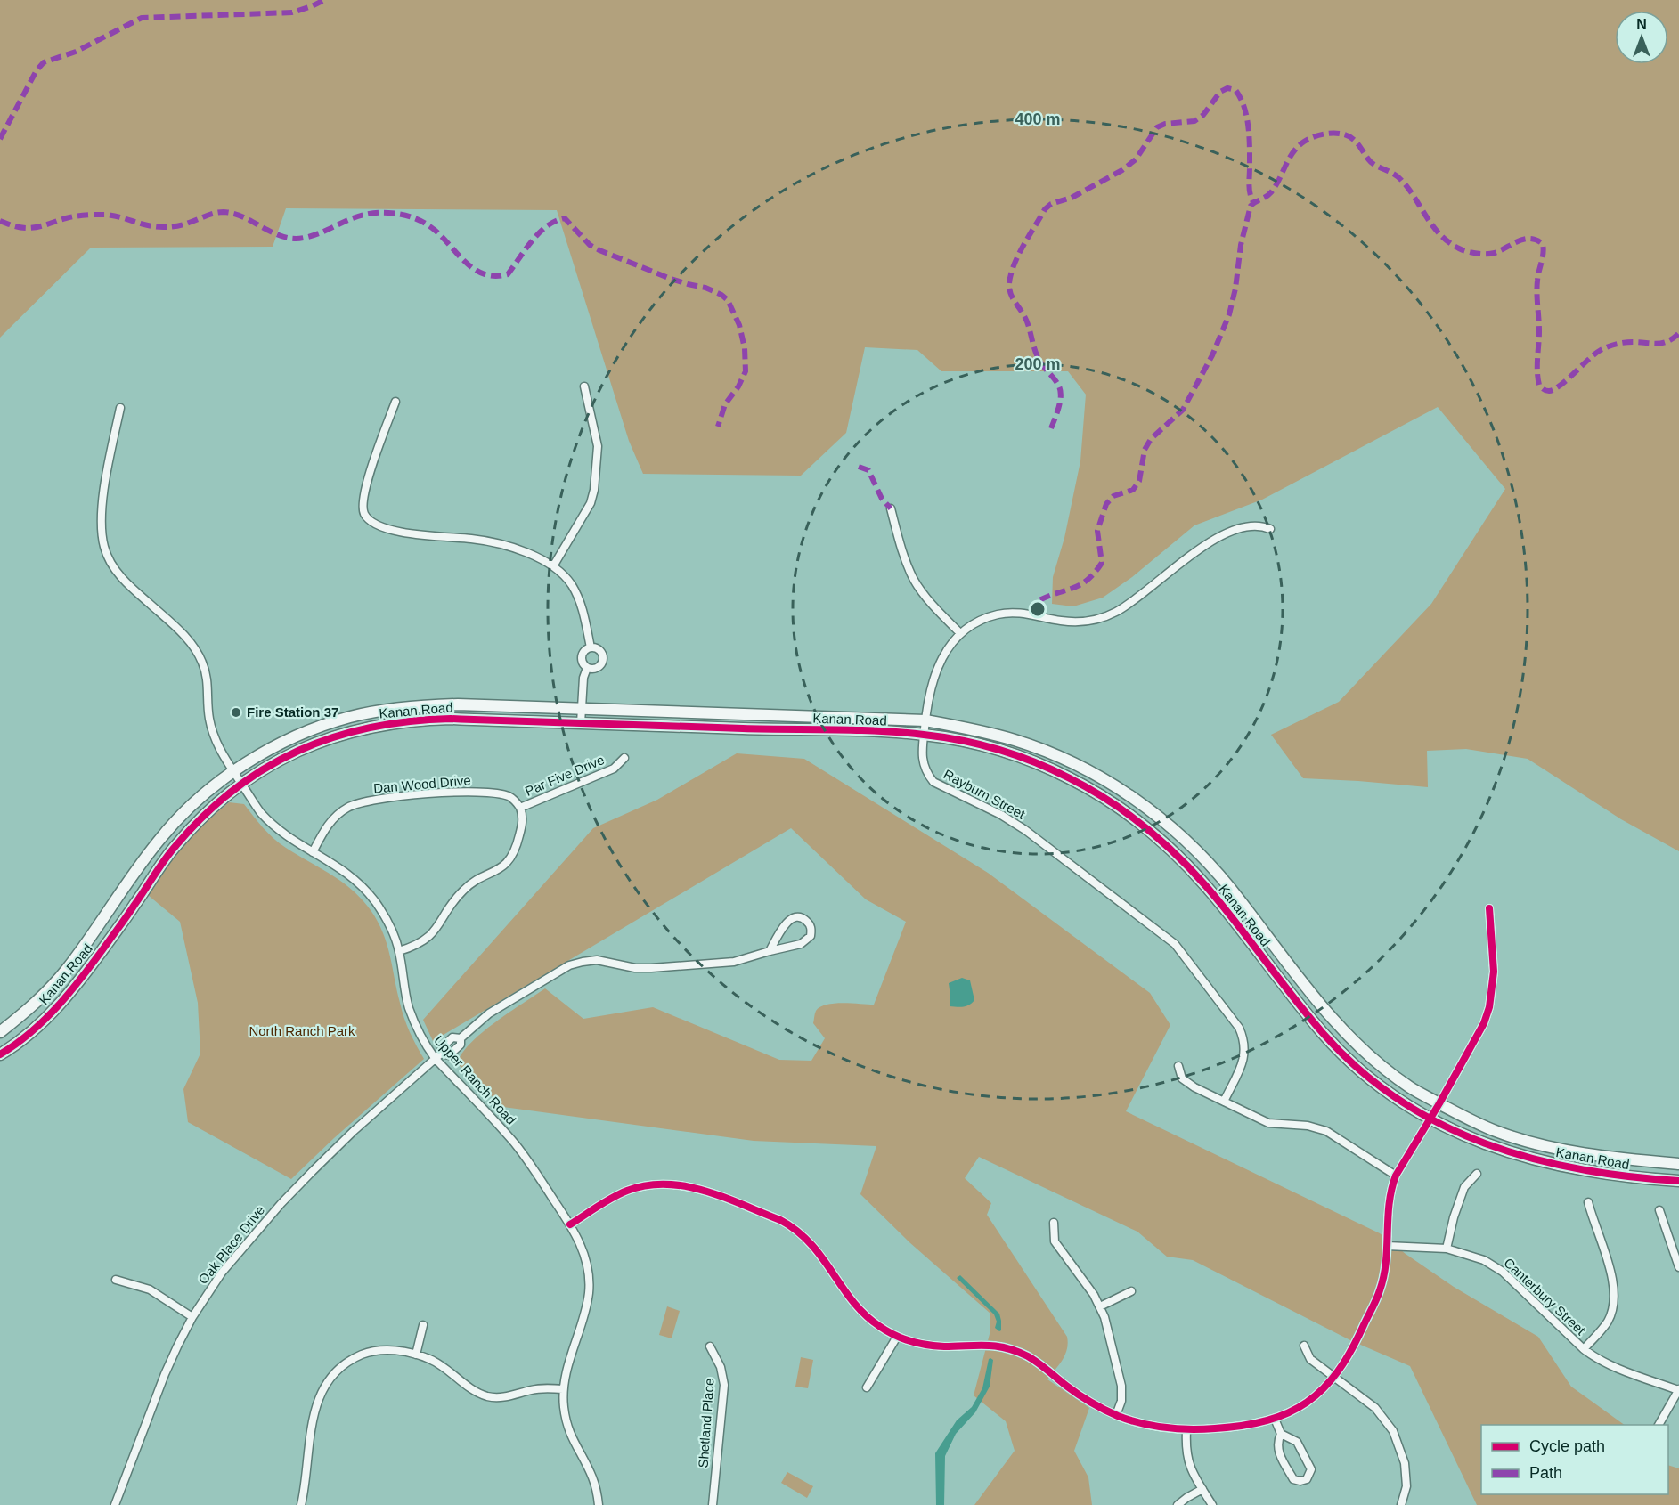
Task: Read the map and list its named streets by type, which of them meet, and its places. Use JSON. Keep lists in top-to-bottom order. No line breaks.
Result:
{"streets":{"main road":["Kanan Road"],"street":["Par Five Drive","Dan Wood Drive","Rayburn Street","Upper Ranch Road","Oak Place Drive","Canterbury Street","Shetland Place"]},"crossings":[["Kanan Road","Rayburn Street"],["Kanan Road","Upper Ranch Road"],["Par Five Drive","Dan Wood Drive"],["Par Five Drive","Upper Ranch Road"],["Dan Wood Drive","Upper Ranch Road"],["Upper Ranch Road","Oak Place Drive"]],"parks":["North Ranch Park"],"places":["Fire Station 37"],"legend":["Cycle path","Path"],"north":"top","rings":["400 m","200 m"]}
